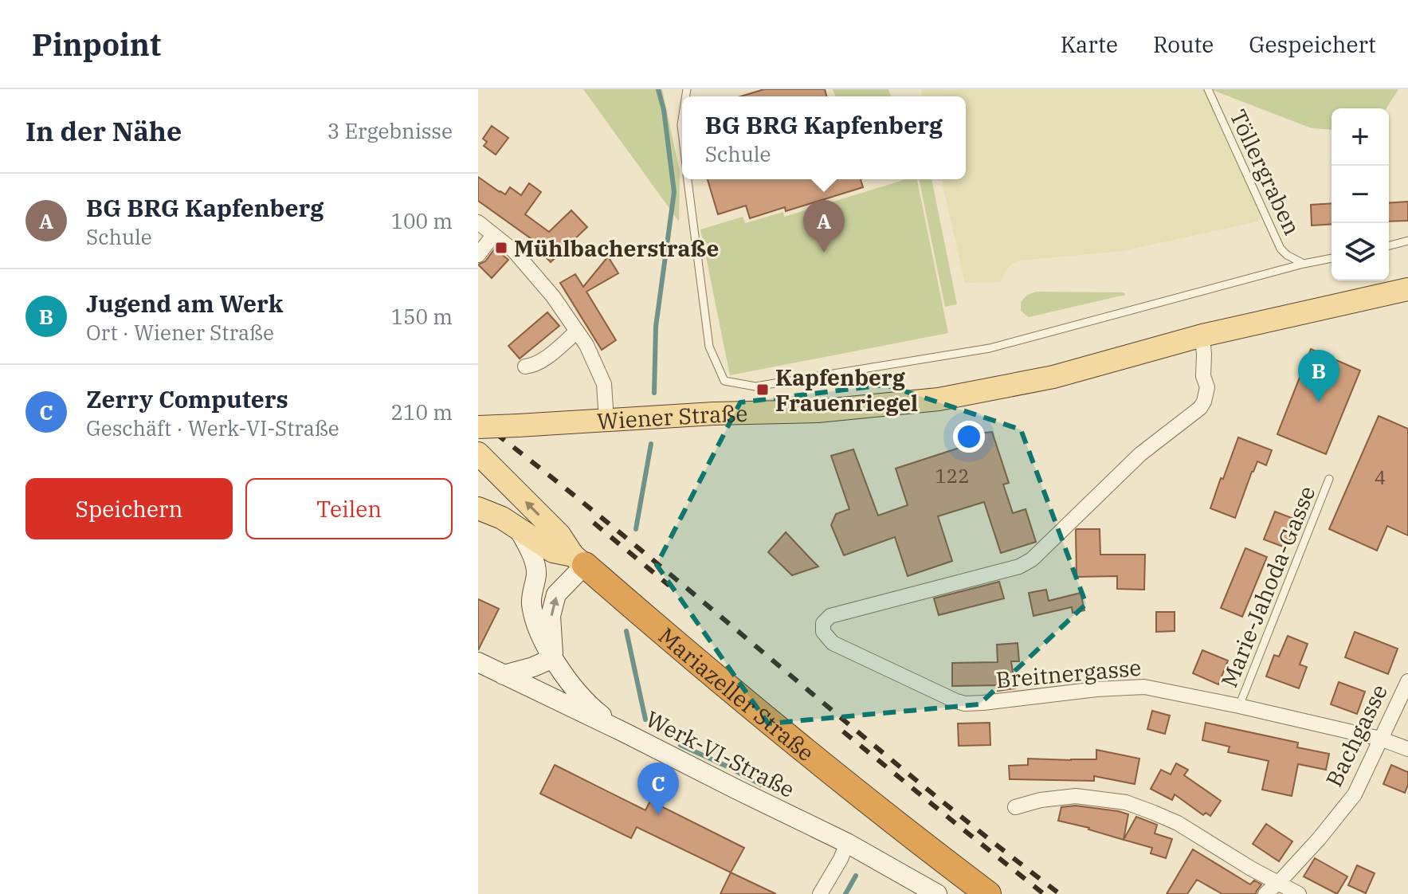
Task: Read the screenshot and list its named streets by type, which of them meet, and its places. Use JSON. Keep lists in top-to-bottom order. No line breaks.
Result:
{"streets":{"highway":["Mariazeller Straße"],"main road":["Wiener Straße","Werk-VI-Straße"],"street":["Breitnergasse","Bachgasse"],"lane":["Töllergraben","Marie-Jahoda-Gasse"]},"crossings":[["Wiener Straße","Breitnergasse"],["Marie-Jahoda-Gasse","Breitnergasse"],["Breitnergasse","Bachgasse"]],"places":{"transit":["Mühlbacherstraße","Kapfenberg Frauenriegel"]},"house_numbers":["122","4"],"page":{"header":"Pinpoint","nav":["Karte","Route","Gespeichert"],"heading":["In der Nähe","3 Ergebnisse"],"popup":["BG BRG Kapfenberg","Schule"],"map_buttons":["+","−"],"list":[{"mark":"A","name":"BG BRG Kapfenberg","note":"Schule","value":"100 m"},{"mark":"B","name":"Jugend am Werk","note":"Ort · Wiener Straße","value":"150 m"},{"mark":"C","name":"Zerry Computers","note":"Geschäft · Werk-VI-Straße","value":"210 m"}],"pins":["A","B","C"],"buttons":["Speichern","Teilen"]}}
